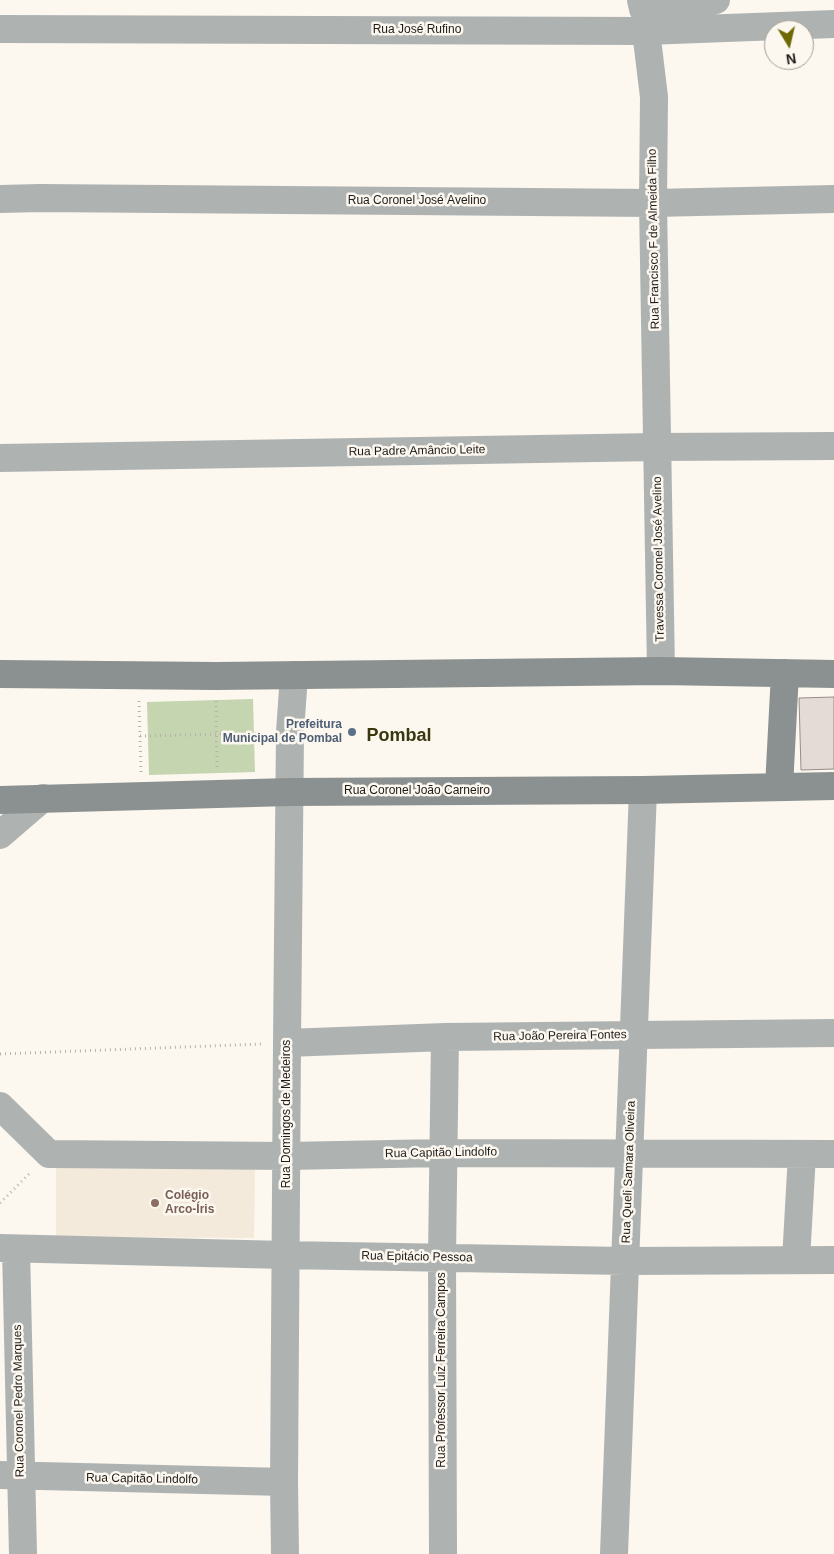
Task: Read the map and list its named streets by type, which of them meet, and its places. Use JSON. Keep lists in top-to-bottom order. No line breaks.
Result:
{"streets":{"main road":["Rua Coronel João Carneiro"],"street":["Rua José Rufino","Rua Coronel José Avelino","Rua Francisco F de Almeida Filho","Rua Padre Amâncio Leite","Travessa Coronel José Avelino","Rua João Pereira Fontes","Rua Domingos de Medeiros","Rua Capitão Lindolfo","Rua Queli Samara Oliveira","Rua Epitácio Pessoa","Rua Professor Luiz Ferreira Campos","Rua Coronel Pedro Marques"]},"crossings":[["Rua José Rufino","Rua Francisco F de Almeida Filho"],["Rua Coronel José Avelino","Rua Francisco F de Almeida Filho"],["Rua Francisco F de Almeida Filho","Rua Padre Amâncio Leite"],["Rua Francisco F de Almeida Filho","Travessa Coronel José Avelino"],["Rua Padre Amâncio Leite","Travessa Coronel José Avelino"],["Rua Coronel João Carneiro","Rua Domingos de Medeiros"],["Rua Coronel João Carneiro","Rua Queli Samara Oliveira"],["Rua João Pereira Fontes","Rua Domingos de Medeiros"],["Rua João Pereira Fontes","Rua Queli Samara Oliveira"],["Rua João Pereira Fontes","Rua Professor Luiz Ferreira Campos"],["Rua Domingos de Medeiros","Rua Capitão Lindolfo"],["Rua Domingos de Medeiros","Rua Epitácio Pessoa"],["Rua Capitão Lindolfo","Rua Queli Samara Oliveira"],["Rua Capitão Lindolfo","Rua Professor Luiz Ferreira Campos"],["Rua Capitão Lindolfo","Rua Coronel Pedro Marques"],["Rua Queli Samara Oliveira","Rua Epitácio Pessoa"],["Rua Epitácio Pessoa","Rua Professor Luiz Ferreira Campos"],["Rua Epitácio Pessoa","Rua Coronel Pedro Marques"]],"districts":["Pombal"],"places":["Prefeitura Municipal de Pombal","Colégio Arco-Íris"],"north":"bottom"}
